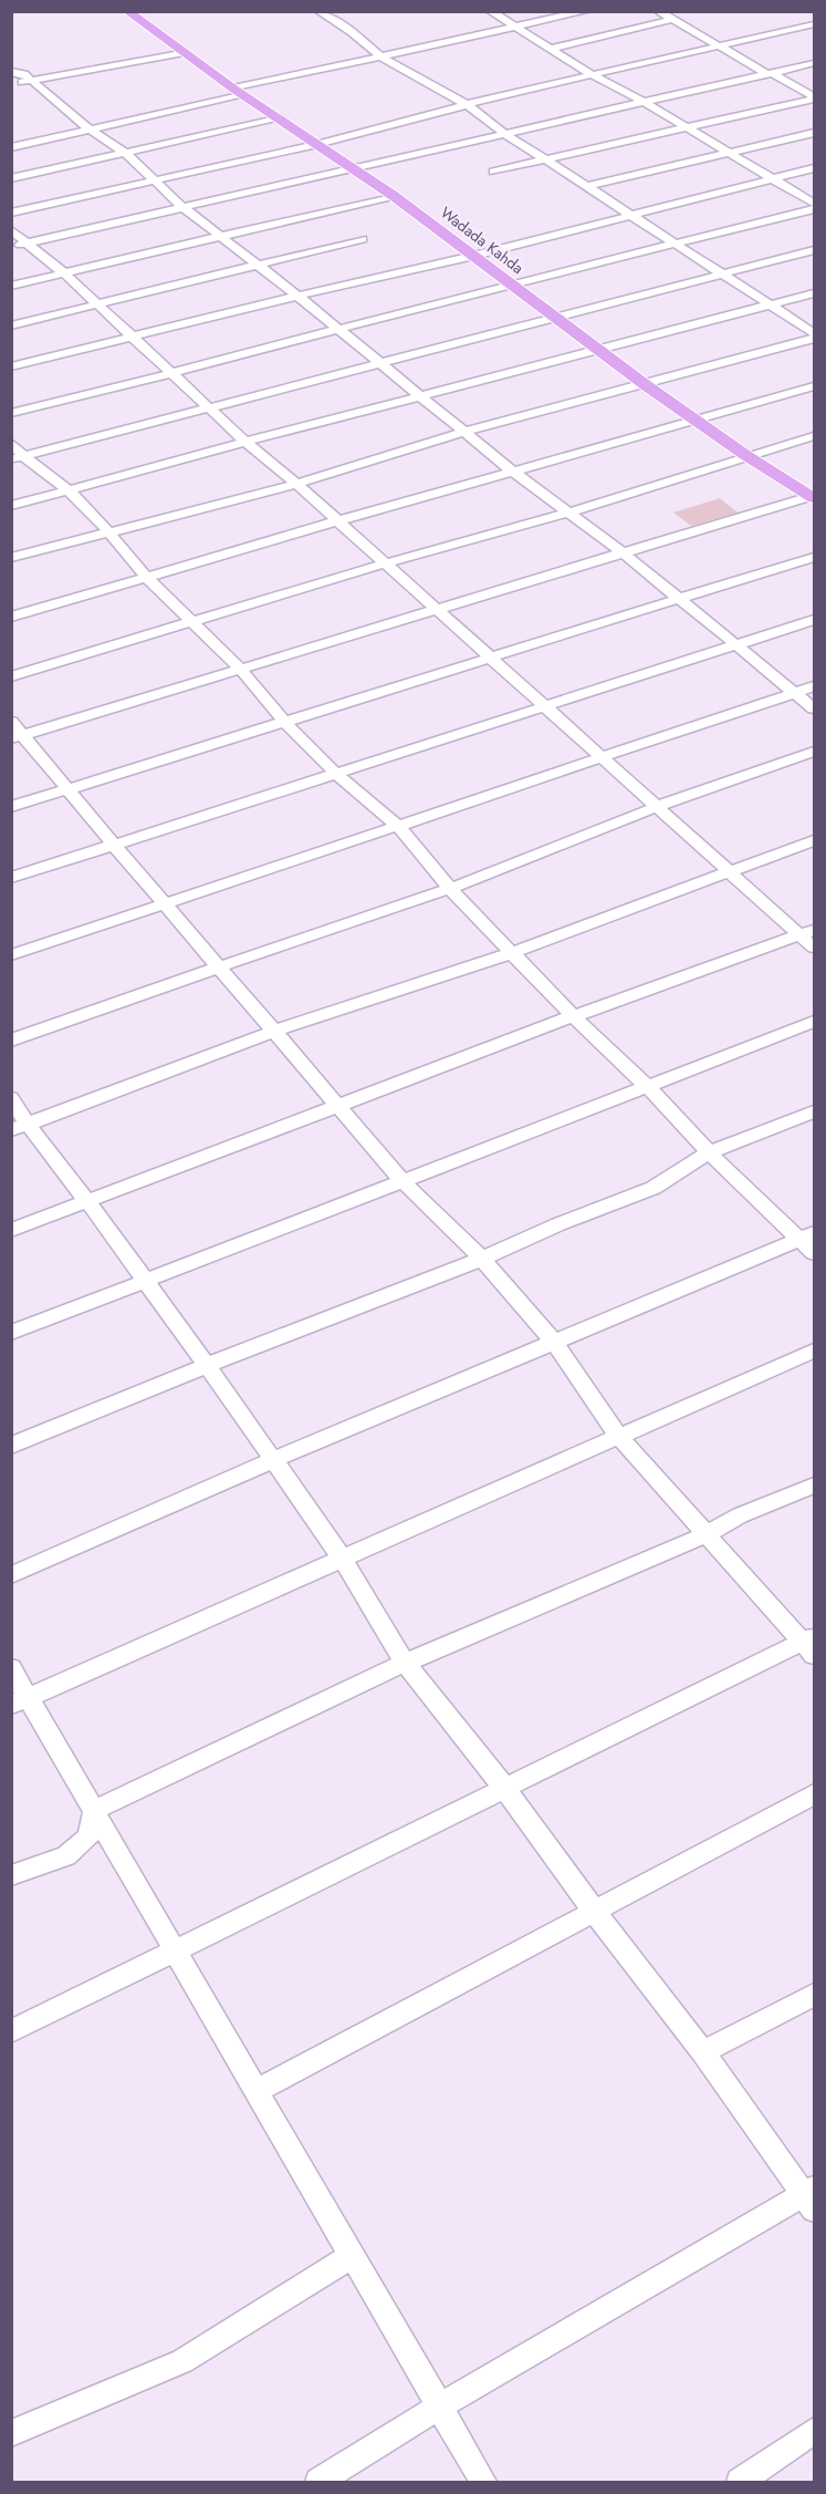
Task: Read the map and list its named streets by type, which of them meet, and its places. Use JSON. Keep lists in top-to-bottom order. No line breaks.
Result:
{"streets":{"main road":["Wadada Kahda"]}}
